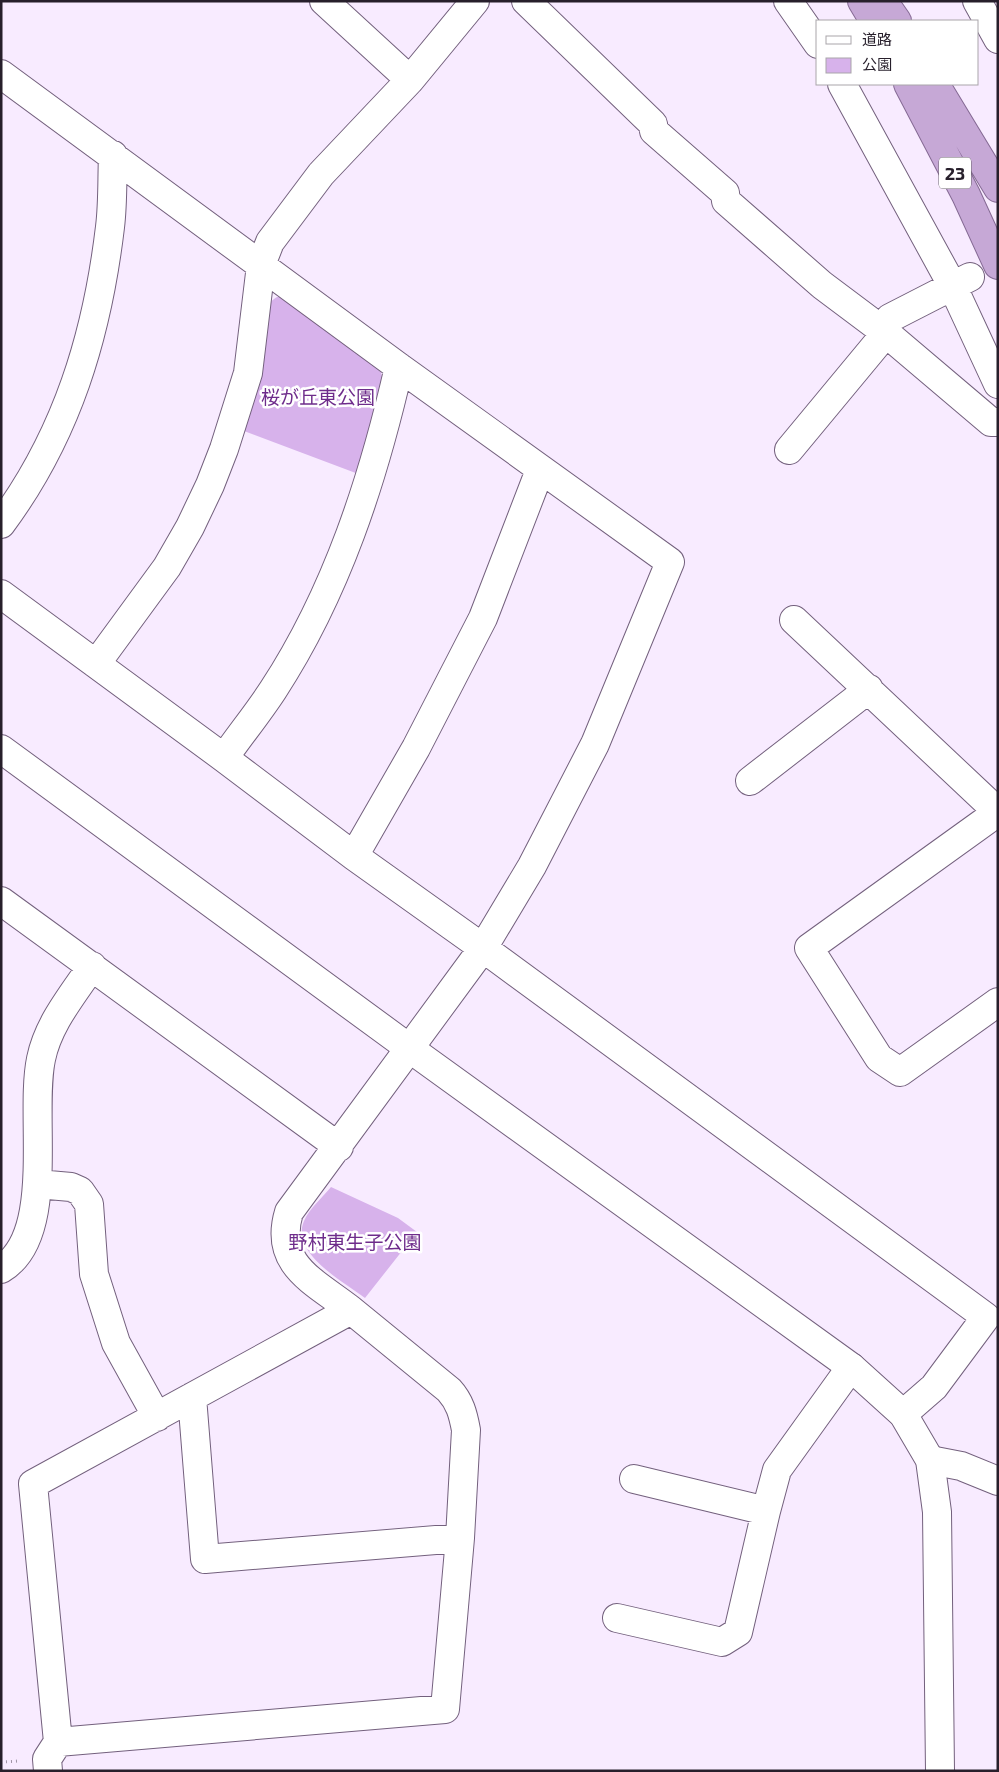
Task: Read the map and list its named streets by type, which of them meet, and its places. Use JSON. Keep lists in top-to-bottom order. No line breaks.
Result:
{"streets":{"highway":["23"]},"parks":["桜が丘東公園","野村東生子公園"],"legend":["道路","公園"]}
